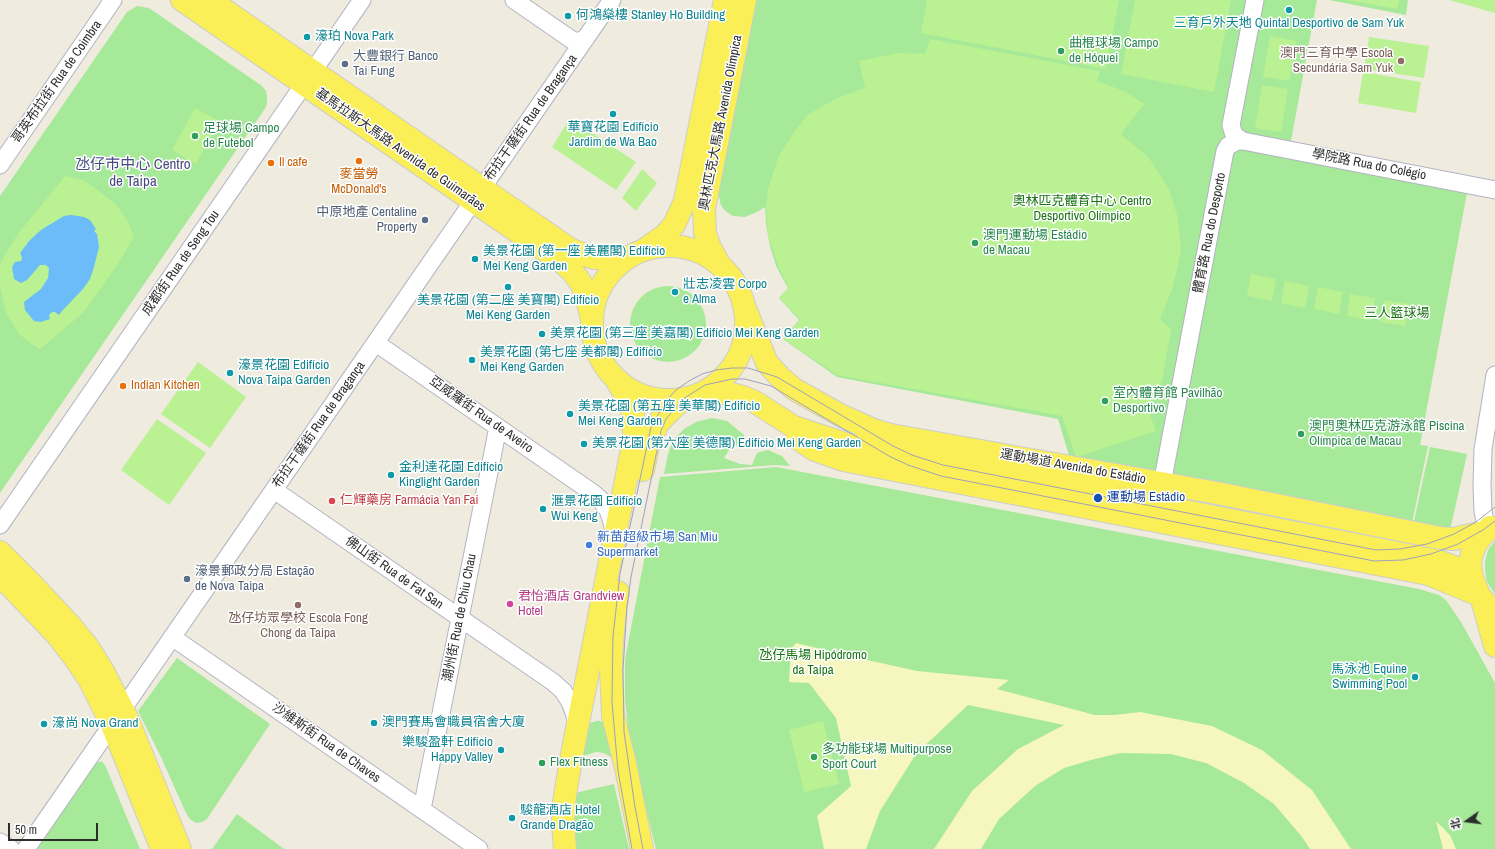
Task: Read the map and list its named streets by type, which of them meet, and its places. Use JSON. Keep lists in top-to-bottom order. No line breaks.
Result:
{"streets":{"main road":["奧林匹克大馬路 Avenida Olímpica","基馬拉斯大馬路 Avenida de Guimarães","運動場道 Avenida do Estádio"],"street":["哥英布拉街 Rua de Coimbra","布拉干薩街 Rua de Bragança","學院路 Rua do Colégio","體育路 Rua do Desporto","成都街 Rua de Seng Tou","亞威羅街 Rua de Aveiro","佛山街 Rua de Fat San","潮州街 Rua de Chiu Chau","沙維斯街 Rua de Chaves"]},"crossings":[["布拉干薩街 Rua de Bragança","基馬拉斯大馬路 Avenida de Guimarães"],["布拉干薩街 Rua de Bragança","亞威羅街 Rua de Aveiro"],["布拉干薩街 Rua de Bragança","佛山街 Rua de Fat San"],["布拉干薩街 Rua de Bragança","沙維斯街 Rua de Chaves"],["奧林匹克大馬路 Avenida Olímpica","基馬拉斯大馬路 Avenida de Guimarães"],["基馬拉斯大馬路 Avenida de Guimarães","成都街 Rua de Seng Tou"],["學院路 Rua do Colégio","體育路 Rua do Desporto"],["體育路 Rua do Desporto","運動場道 Avenida do Estádio"],["亞威羅街 Rua de Aveiro","潮州街 Rua de Chiu Chau"],["佛山街 Rua de Fat San","潮州街 Rua de Chiu Chau"],["潮州街 Rua de Chiu Chau","沙維斯街 Rua de Chaves"]],"districts":["氹仔市中心 Centro de Taipa"],"parks":["奧林匹克體育中心 Centro Desportivo Olímpico","三人籃球場","氹仔馬場 Hipódromo da Taipa"],"places":["三育戶外天地 Quintal Desportivo de Sam Yuk","何鴻燊樓 Stanley Ho Building","濠珀 Nova Park","曲棍球場 Campo de Hóquei","澳門三育中學 Escola Secundária Sam Yuk","大豐銀行 Banco Tai Fung","華寶花園 Edifício Jardim de Wa Bao","足球場 Campo de Futebol","麥當勞 McDonald's","Il cafe","中原地產 Centaline Property","澳門運動場 Estádio de Macau","美景花園 (第一座 美麗閣) Edifício Mei Keng Garden","美景花園 (第二座 美寶閣) Edifício Mei Keng Garden","壯志凌雲 Corpo e Alma","美景花園 (第三座 美嘉閣) Edifício Mei Keng Garden","美景花園 (第七座 美都閣) Edifício Mei Keng Garden","濠景花園 Edifício Nova Taipa Garden","Indian Kitchen","室內體育館 Pavilhão Desportivo","美景花園 (第五座 美華閣) Edifício Mei Keng Garden","澳門奧林匹克游泳館 Piscina Olímpica de Macau","美景花園 (第六座 美德閣) Edifício Mei Keng Garden","金利達花園 Edifício Kinglight Garden","運動場 Estádio","仁輝藥房 Farmácia Yan Fai","滙景花園 Edifício Wui Keng","新苗超級市場 San Miu Supermarket","濠景郵政分局 Estação de Nova Taipa","君怡酒店 Grandview Hotel","氹仔坊眾學校 Escola Fong Chong da Taipa","馬泳池 Equine Swimming Pool","澳門賽馬會職員宿舍大廈","濠尚 Nova Grand","樂駿盈軒 Edifício Happy Valley","多功能球場 Multipurpose Sport Court","Flex Fitness","駿龍酒店 Hotel Grande Dragão"],"scale_bar":"50 m","north":"left"}
